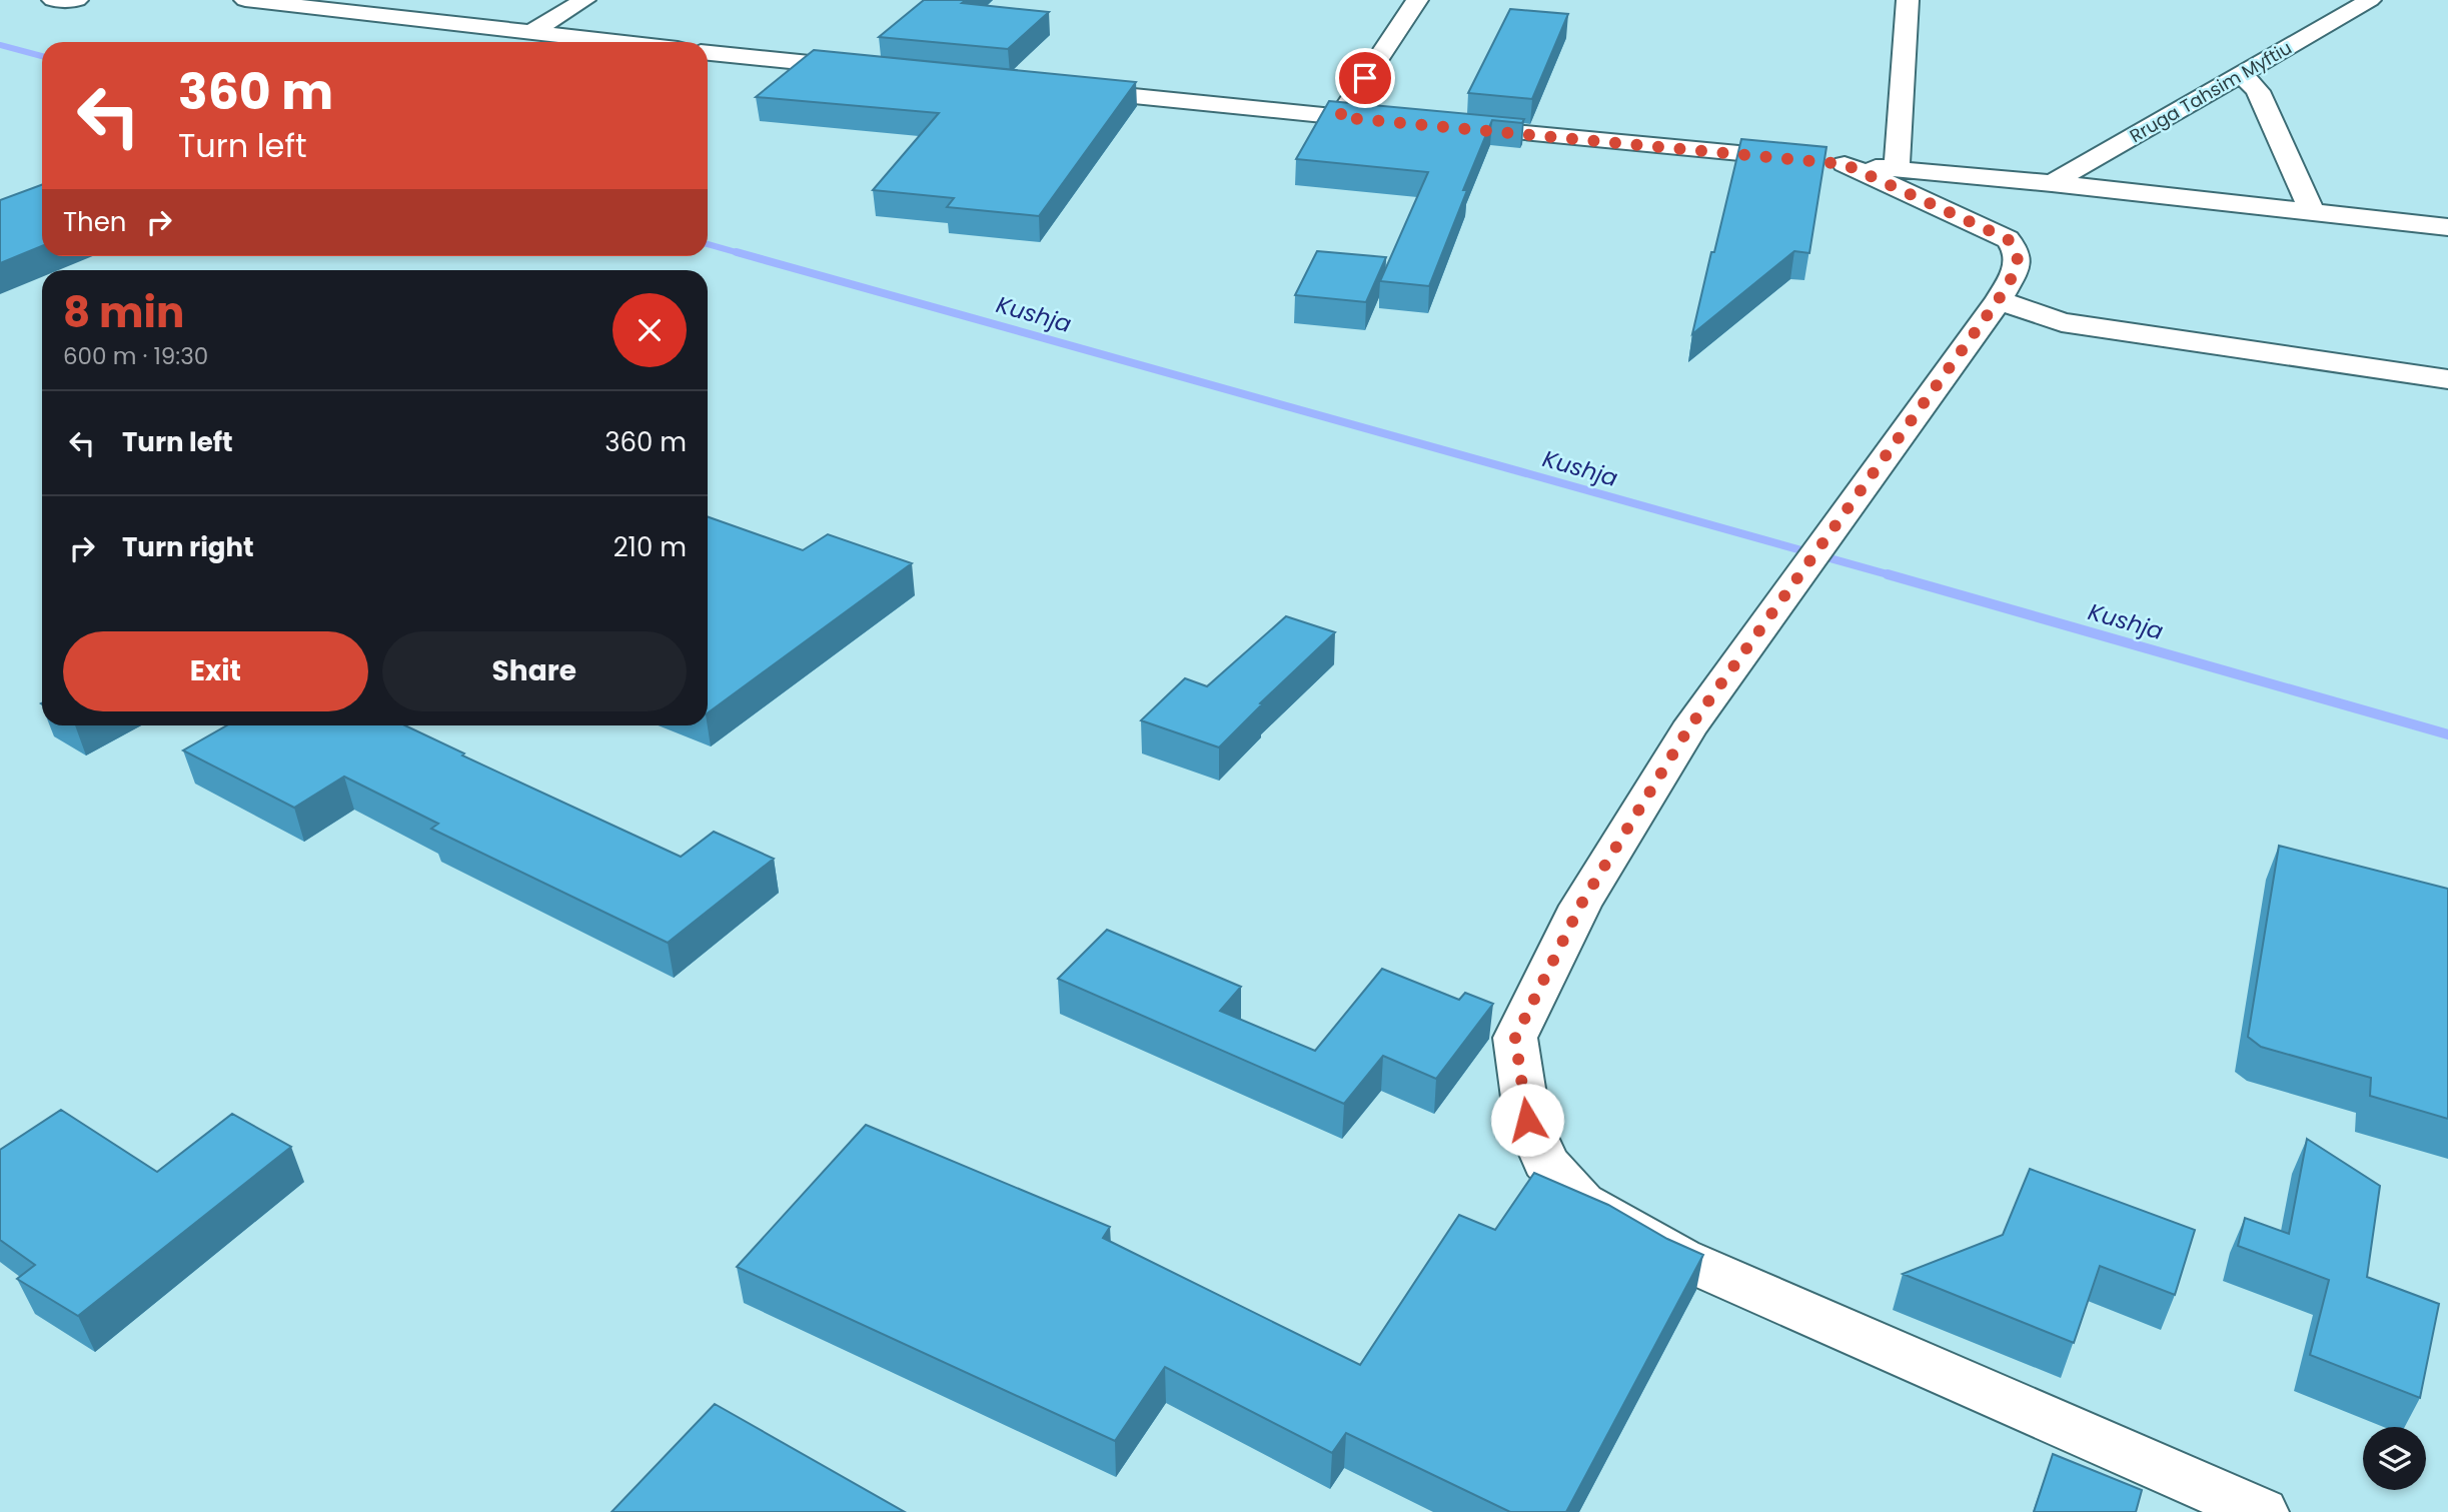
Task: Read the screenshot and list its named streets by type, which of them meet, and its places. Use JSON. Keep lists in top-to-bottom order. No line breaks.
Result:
{"streets":{"street":["Rruga Tahsim Myftiu"]},"water":["Kushja"],"page":{"turn":["360 m","Turn left"],"then":"Then","heading":["8 min","600 m · 19:30"],"list":[{"name":"Turn left","value":"360 m"},{"name":"Turn right","value":"210 m"}],"buttons":["Exit","Share"]}}
